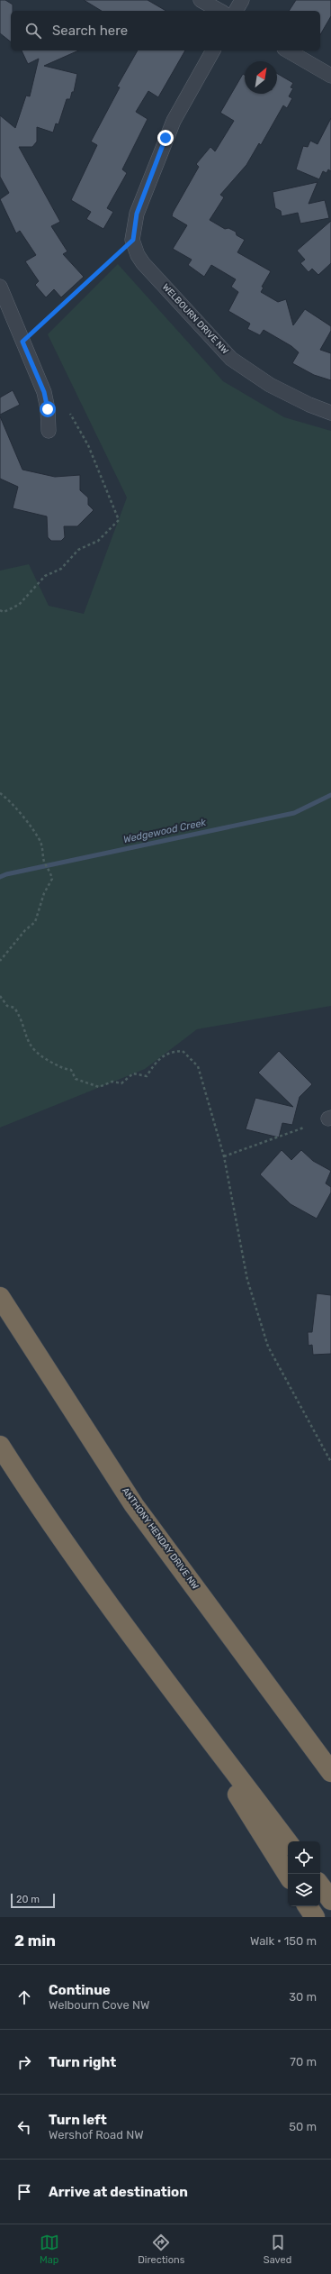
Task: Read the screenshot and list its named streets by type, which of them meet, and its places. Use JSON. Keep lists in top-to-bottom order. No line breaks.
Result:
{"streets":{"highway":["ANTHONY HENDAY DRIVE NW"],"street":["WELBOURN DRIVE NW"]},"water":["Wedgewood Creek"],"scale_bar":"20 m","north":"top right","page":{"search":"Search here","scale":"20 m","heading":["2 min","Walk · 150 m"],"list":[["Continue","Welbourn Cove NW","30 m"],["Turn right","70 m"],["Turn left","Wershof Road NW","50 m"],"Arrive at destination"],"nav":["Map","Directions","Saved"]}}
